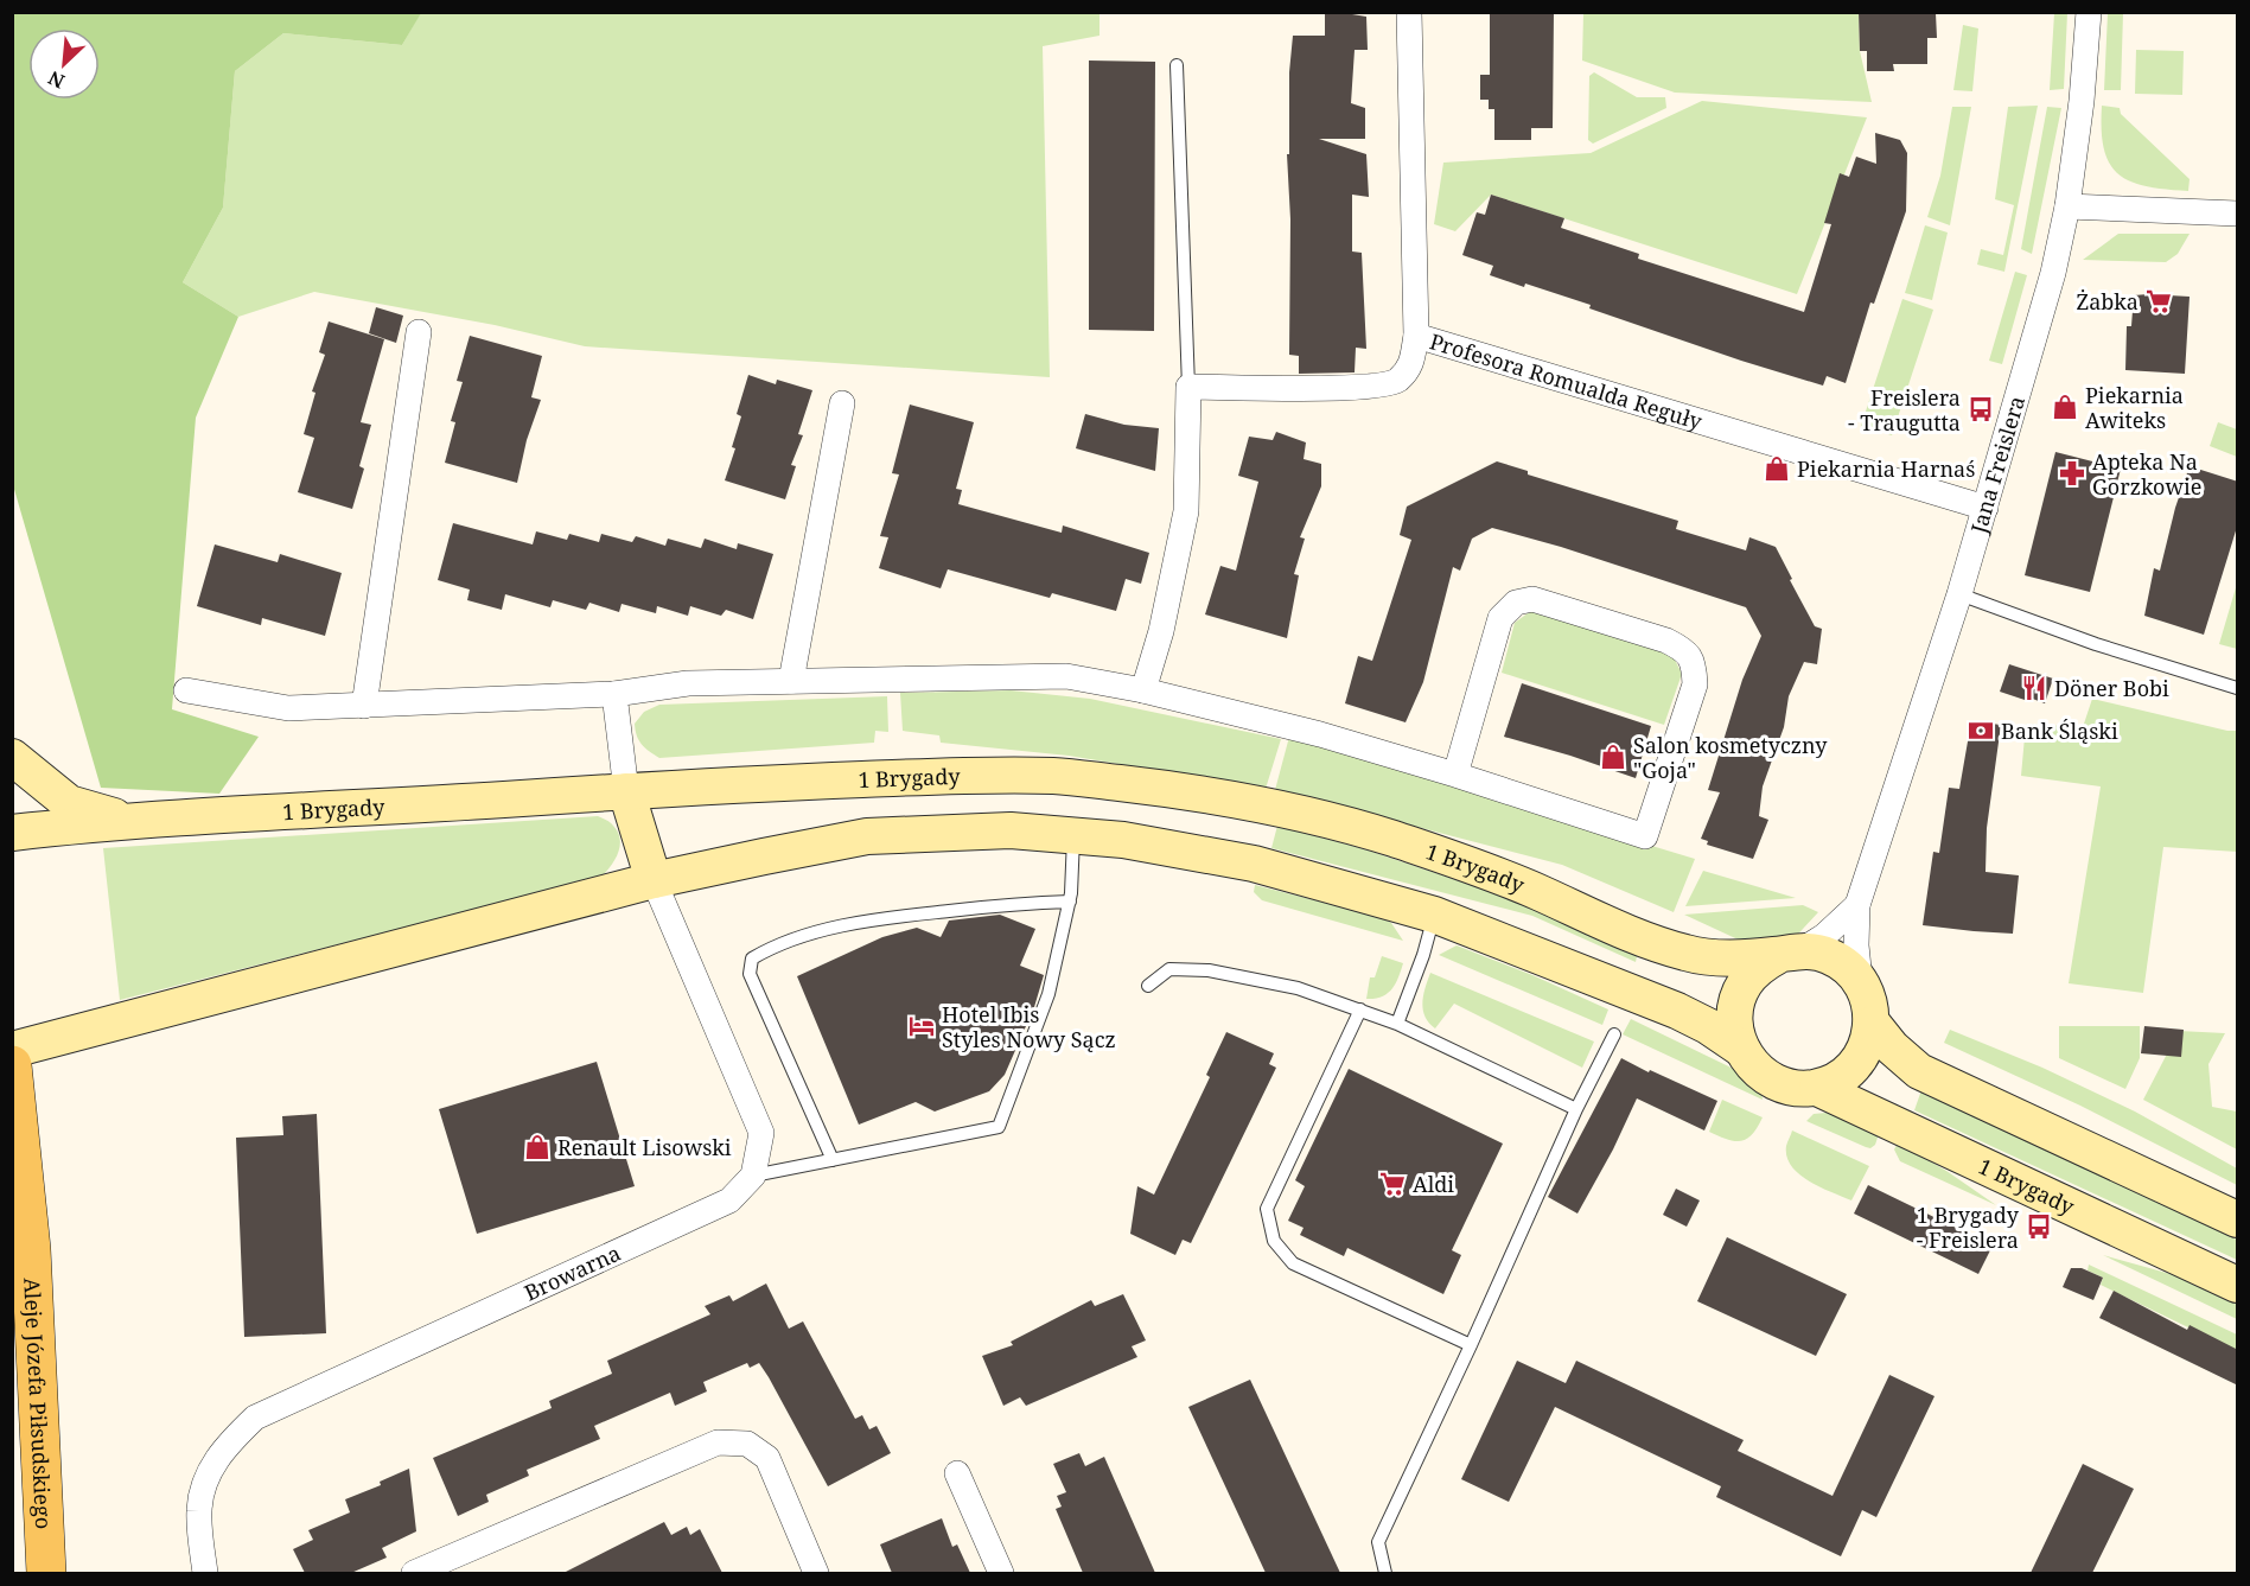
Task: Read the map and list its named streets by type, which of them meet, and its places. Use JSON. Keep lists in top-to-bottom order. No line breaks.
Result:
{"streets":{"main road":["Aleje Józefa Piłsudskiego"],"street":["Profesora Romualda Reguły","Jana Freislera","1 Brygady","Browarna"]},"crossings":[["Profesora Romualda Reguły","Jana Freislera"],["Jana Freislera","1 Brygady"]],"places":{"supermarket":["Żabka","Aldi"],"shop":["Piekarnia Awiteks","Piekarnia Harnaś","Salon kosmetyczny \"Goja\"","Renault Lisowski"],"bus stop":["Freislera - Traugutta","1 Brygady - Freislera"],"pharmacy":["Apteka Na Gorzkowie"],"restaurant":["Döner Bobi"],"bank":["Bank Śląski"],"hotel":["Hotel Ibis Styles Nowy Sącz"]},"north":"bottom left"}
